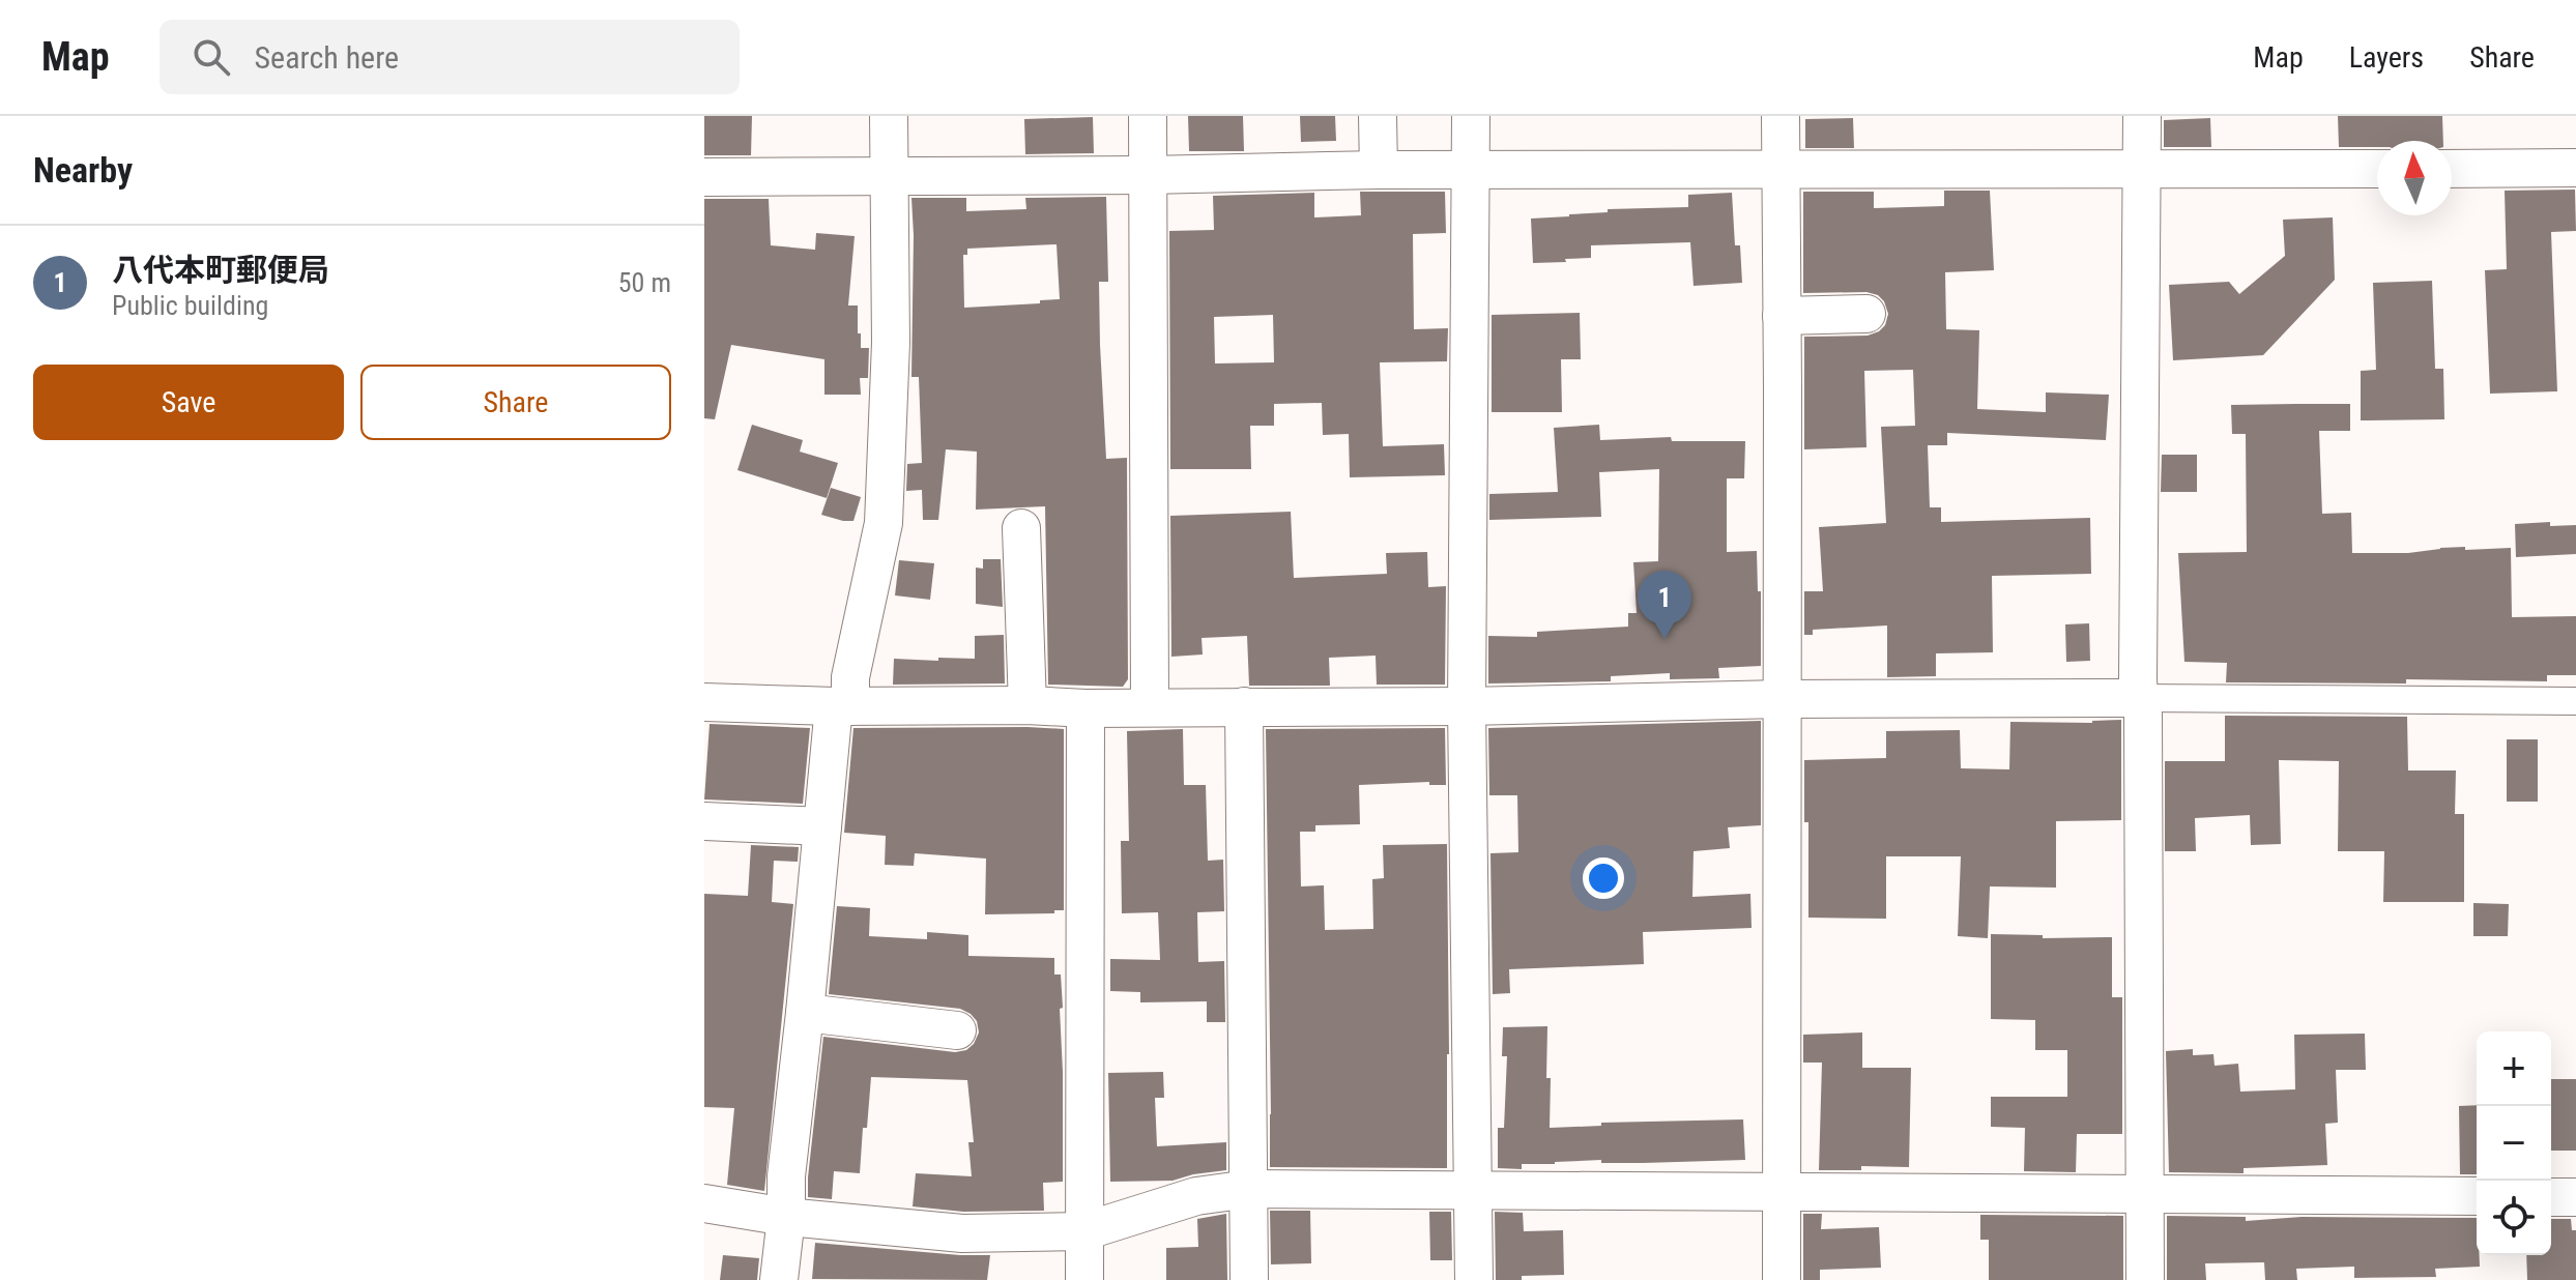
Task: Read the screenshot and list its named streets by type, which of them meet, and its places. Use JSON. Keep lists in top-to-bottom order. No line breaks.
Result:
{"north":"top","page":{"header":"Map","search":"Search here","nav":["Map","Layers","Share"],"heading":"Nearby","list":[{"mark":"1","name":"八代本町郵便局","note":"Public building","value":"50 m"}],"buttons":["Save","Share"],"pins":"1","map_buttons":["+","−"]}}
